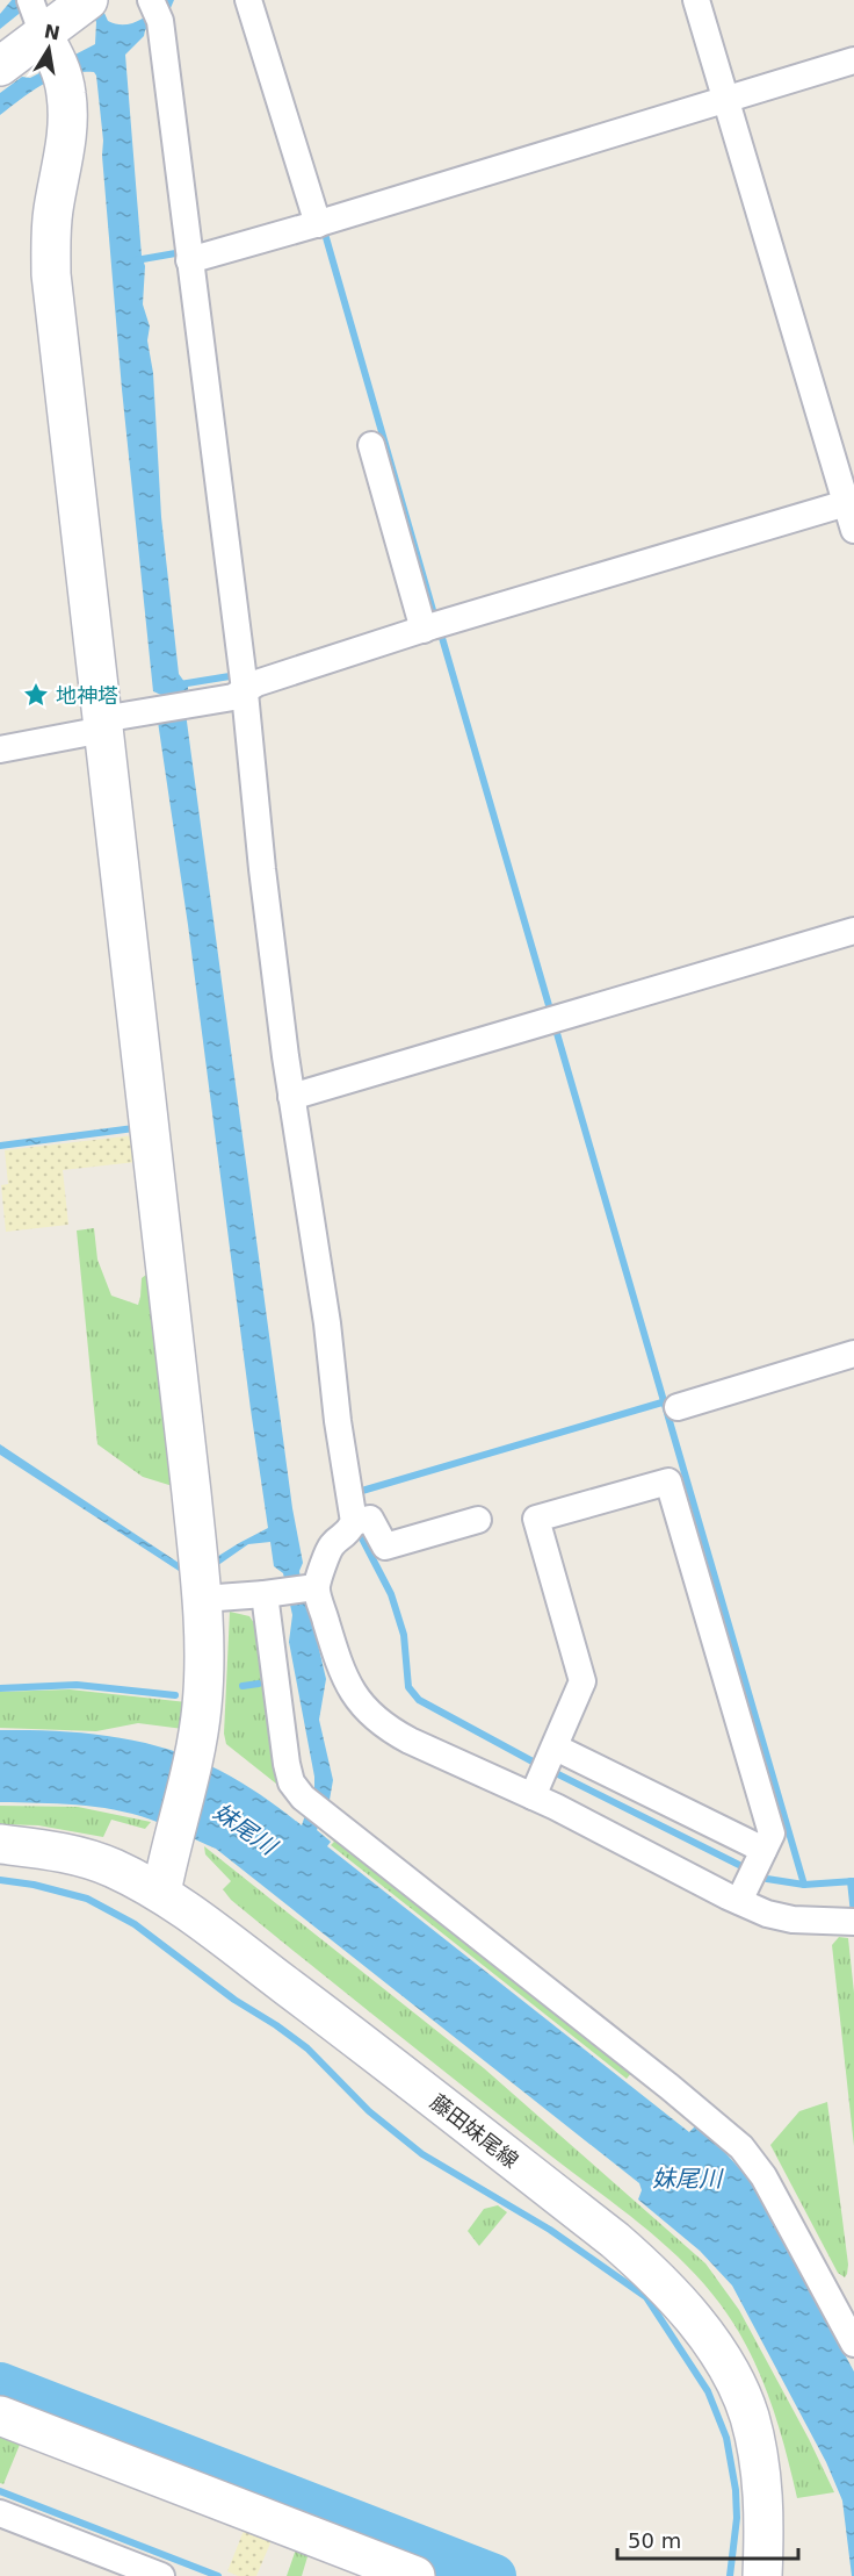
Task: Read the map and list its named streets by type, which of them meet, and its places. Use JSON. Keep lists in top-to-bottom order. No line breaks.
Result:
{"streets":{"street":["藤田妹尾線"]},"water":["妹尾川"],"places":{"place":["地神塔"]},"scale_bar":"50 m","north":"top"}
